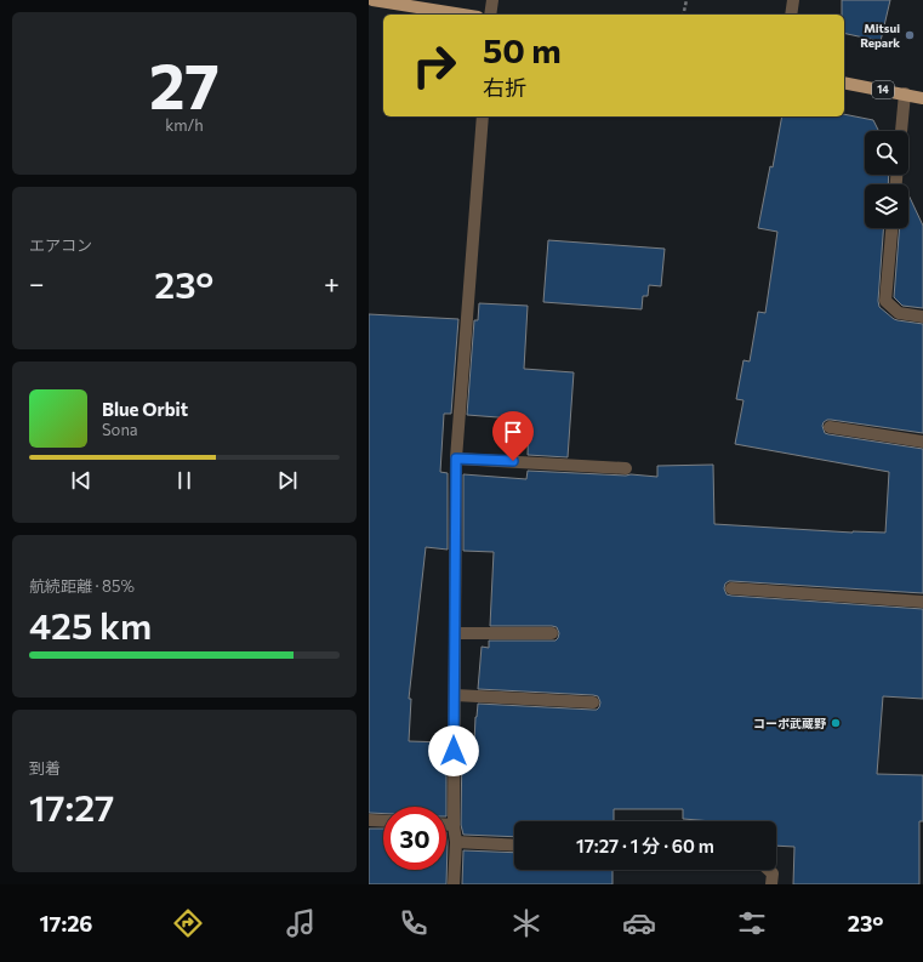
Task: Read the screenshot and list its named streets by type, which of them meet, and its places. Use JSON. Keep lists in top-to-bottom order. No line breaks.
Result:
{"streets":{"main road":["14"]},"places":["Mitsui Repark","コーポ武蔵野"],"page":{"tile":[["27","km/h"],"エアコン",["航続距離 · 85%","425 km"],["到着","17:27"]],"turn":["50 m","右折"],"heat":["−","23°","+"],"song":["Blue Orbit","Sona"],"limit":"30","trip":"17:27 · 1 分 · 60 m","tabs":["17:26","23°"]}}
